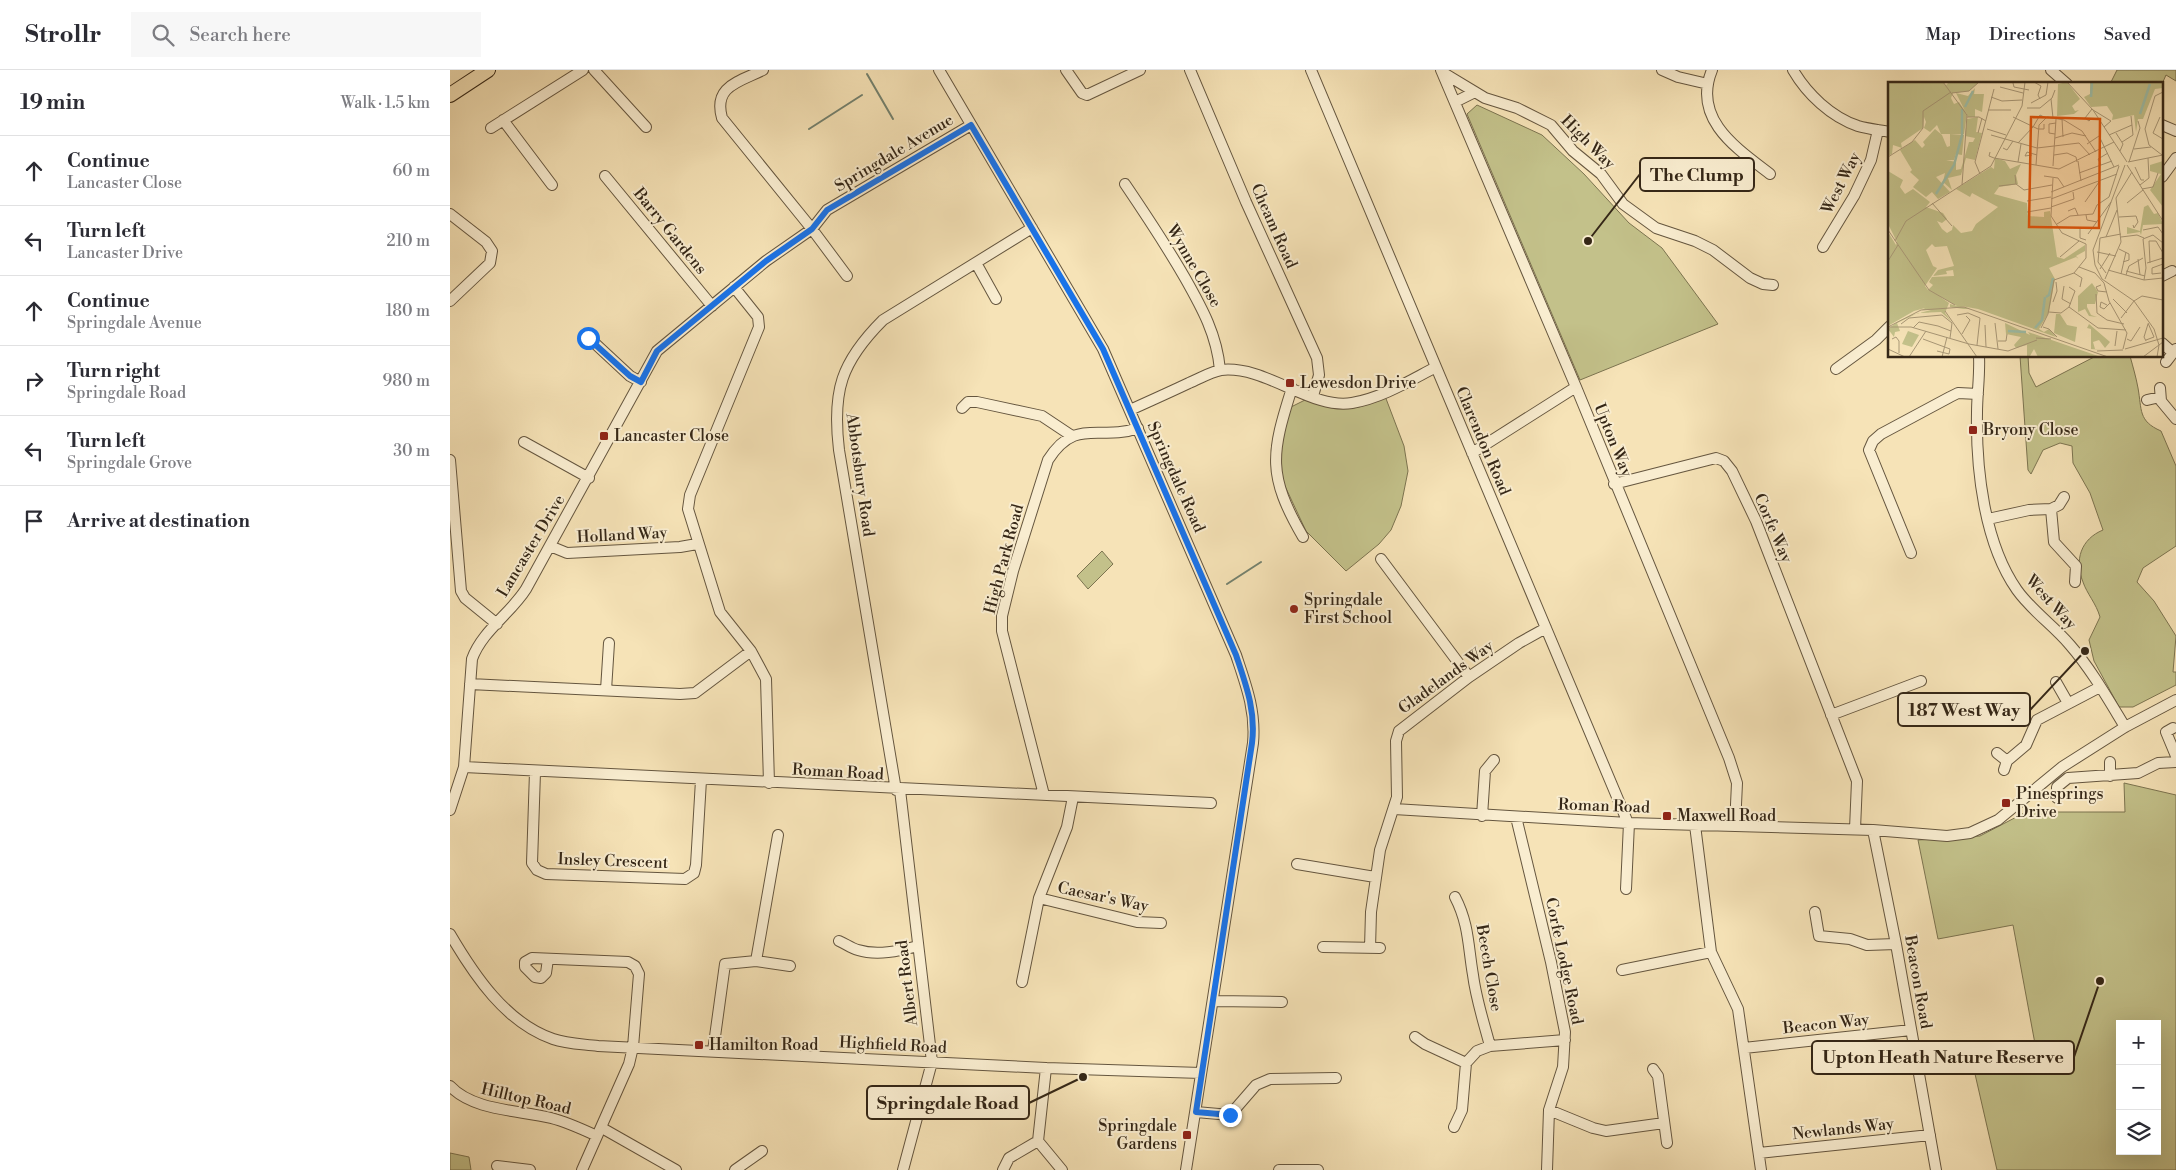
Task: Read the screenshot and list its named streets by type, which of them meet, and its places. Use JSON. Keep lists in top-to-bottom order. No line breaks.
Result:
{"streets":{"street":["High Way","Springdale Avenue","West Way","Cheam Road","Barry Gardens","Wynne Close","Upton Way","Clarendon Road","Abbotsbury Road","Springdale Road","Corfe Way","Holland Way","Lancaster Drive","High Park Road","Gladelands Way","Roman Road","Insley Crescent","Caesar's Way","Corfe Lodge Road","Beech Close","Beacon Road","Albert Road","Beacon Way","Highfield Road","Hilltop Road","Newlands Way"]},"crossings":[["High Way","Upton Way"],["Springdale Avenue","Springdale Road"],["Springdale Avenue","Lancaster Drive"],["Barry Gardens","Lancaster Drive"],["Upton Way","Corfe Way"],["Upton Way","Roman Road"],["Clarendon Road","Gladelands Way"],["Clarendon Road","Roman Road"],["Abbotsbury Road","Springdale Road"],["Abbotsbury Road","Roman Road"],["Abbotsbury Road","Albert Road"],["Springdale Road","Highfield Road"],["Corfe Way","Roman Road"],["Holland Way","Lancaster Drive"],["Lancaster Drive","Roman Road"],["High Park Road","Roman Road"],["Gladelands Way","Roman Road"],["Roman Road","Insley Crescent"],["Roman Road","Caesar's Way"],["Roman Road","Corfe Lodge Road"],["Roman Road","Beacon Road"],["Roman Road","Albert Road"],["Beacon Road","Beacon Way"],["Beacon Road","Newlands Way"],["Albert Road","Highfield Road"]],"places":{"other":["The Clump","Springdale First School","187 West Way","Upton Heath Nature Reserve","Springdale Road"],"transit":["Lewesdon Drive","Bryony Close","Lancaster Close","Pinesprings Drive","Maxwell Road","Hamilton Road","Springdale Gardens"]},"page":{"header":"Strollr","search":"Search here","nav":["Map","Directions","Saved"],"heading":["19 min","Walk · 1.5 km"],"list":[["Continue","Lancaster Close","60 m"],["Turn left","Lancaster Drive","210 m"],["Continue","Springdale Avenue","180 m"],["Turn right","Springdale Road","980 m"],["Turn left","Springdale Grove","30 m"],"Arrive at destination"],"map_buttons":["+","−"]}}
